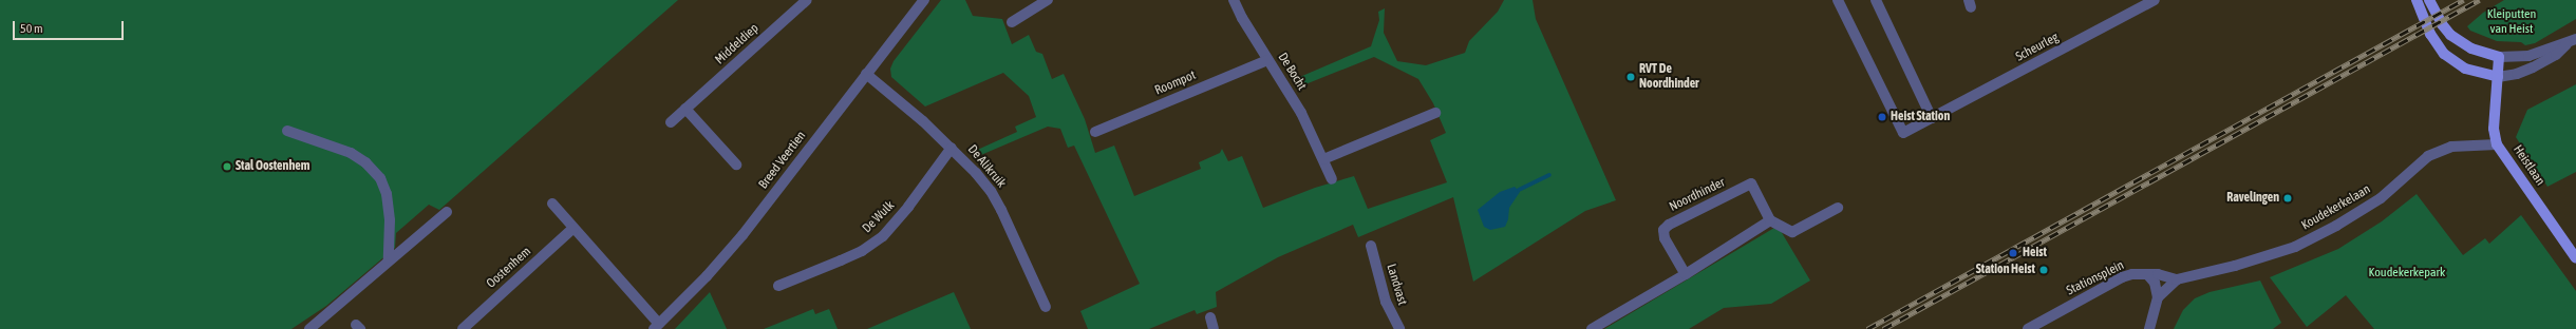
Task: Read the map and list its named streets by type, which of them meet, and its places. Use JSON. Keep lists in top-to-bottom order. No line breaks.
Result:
{"streets":{"main road":["Heistlaan"],"street":["Middeldiep","Scheurleg","De Bocht","Roompot","Breed Veertien","De Alikruik","Noordhinder","Koudekerkelaan","De Wulk","Oostenhem","Stationsplein","Landvast"]},"crossings":[["De Bocht","Roompot"],["Breed Veertien","De Alikruik"],["Heistlaan","Koudekerkelaan"],["De Alikruik","De Wulk"],["Koudekerkelaan","Stationsplein"]],"parks":["Kleiputten van Heist","Koudekerkepark"],"places":["RVT De Noordhinder","Heist Station","Stal Oostenhem","Ravelingen","Heist","Station Heist"],"scale_bar":"50 m"}
